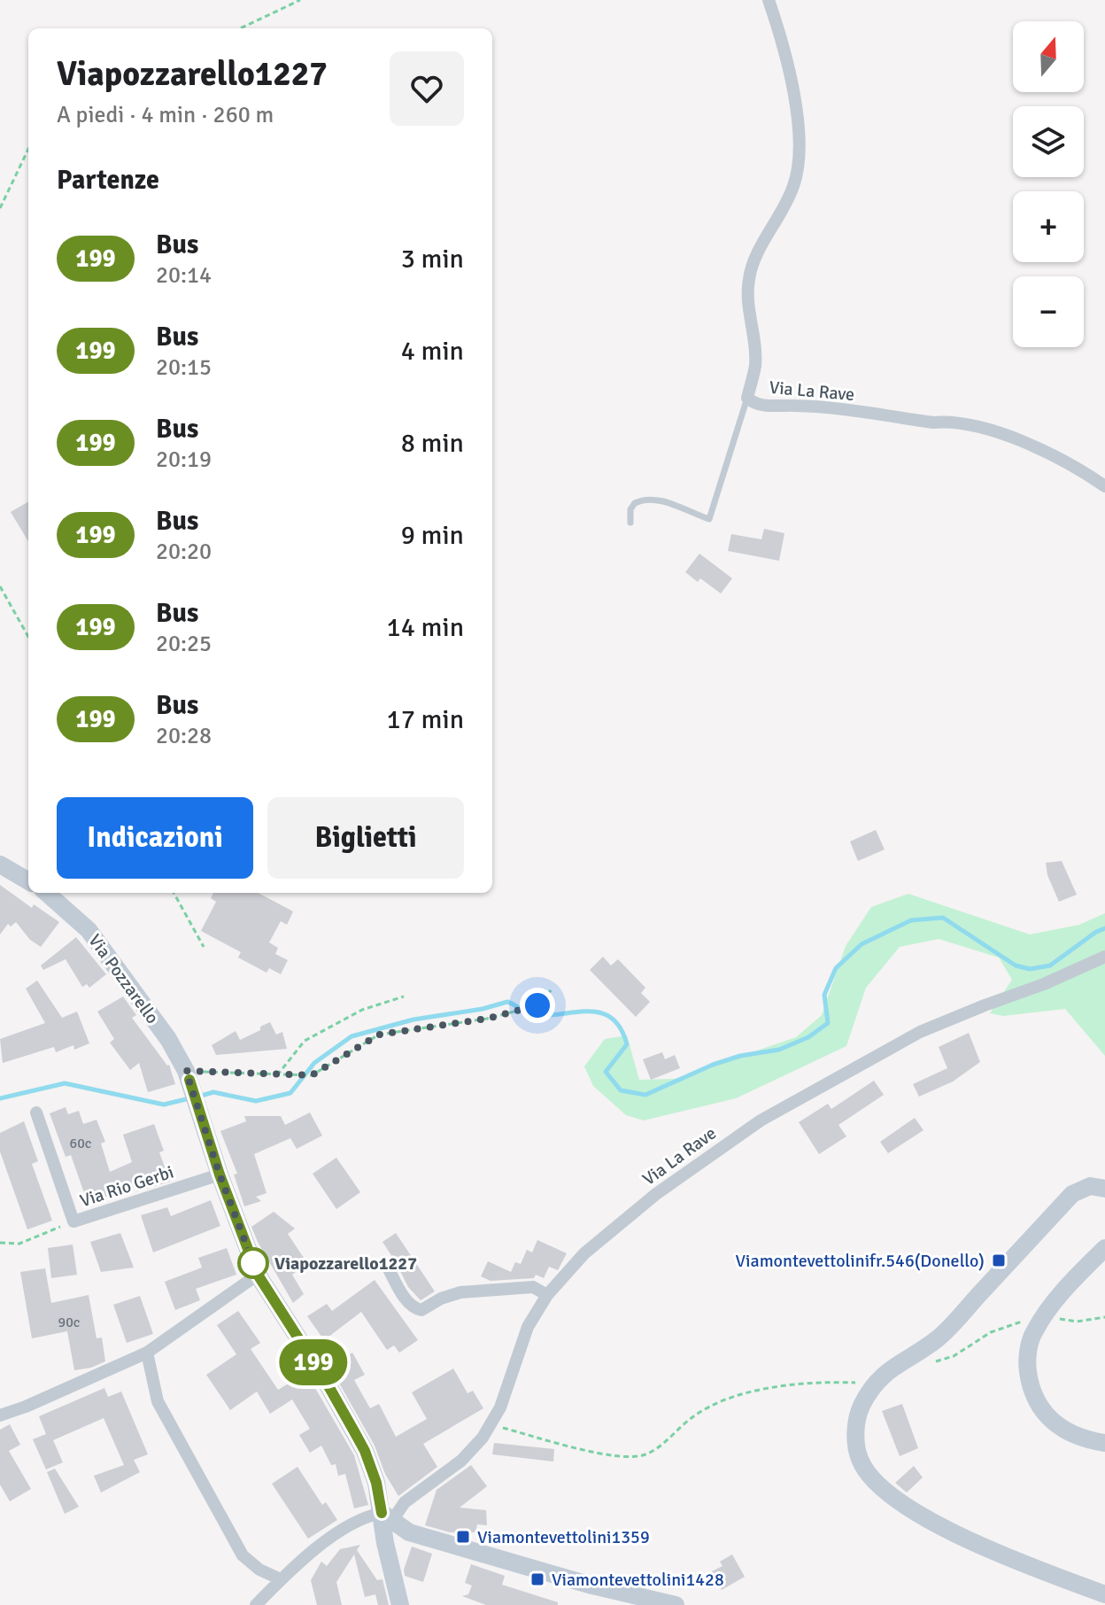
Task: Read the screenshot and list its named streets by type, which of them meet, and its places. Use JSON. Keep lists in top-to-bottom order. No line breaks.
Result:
{"streets":{"street":["Via La Rave","Via Pozzarello","Via Rio Gerbi"]},"crossings":[["Via La Rave","Via Pozzarello"],["Via Pozzarello","Via Rio Gerbi"]],"places":{"transit":["Viamontevettolinifr.546(Donello)","Viamontevettolini1359","Viamontevettolini1428"],"other":["Viapozzarello1227"]},"lines":["bus line 199"],"house_numbers":["60c","90c"],"north":"top","page":{"on_map":"199","map_buttons":["+","−"],"heading":[["Viapozzarello1227","A piedi · 4 min · 260 m"],"Partenze"],"list":[{"mark":"199","name":"Bus","note":"20:14","value":"3 min"},{"mark":"199","name":"Bus","note":"20:15","value":"4 min"},{"mark":"199","name":"Bus","note":"20:19","value":"8 min"},{"mark":"199","name":"Bus","note":"20:20","value":"9 min"},{"mark":"199","name":"Bus","note":"20:25","value":"14 min"},{"mark":"199","name":"Bus","note":"20:28","value":"17 min"}],"buttons":["Indicazioni","Biglietti"]}}
